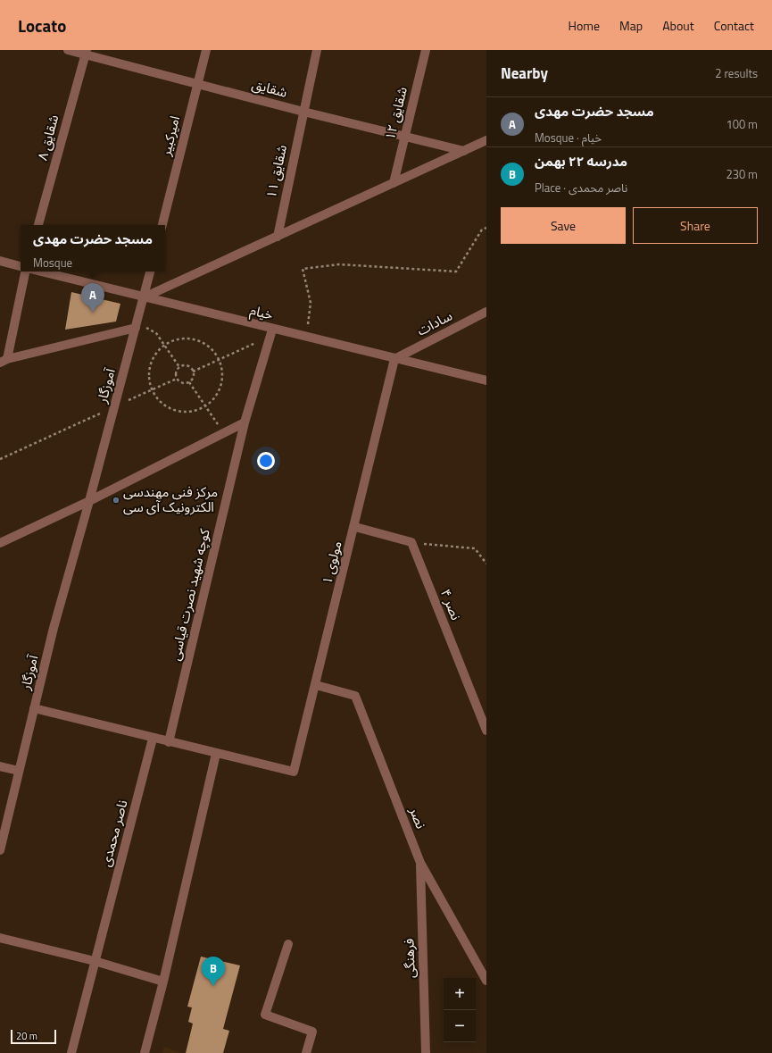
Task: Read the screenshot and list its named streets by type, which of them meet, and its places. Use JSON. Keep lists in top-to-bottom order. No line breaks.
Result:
{"streets":{"street":["شقایق","شقایق ۱۲","امیرکبیر","شقایق ۸","شقایق ۱۱","خیام","سادات","آموزگار","مولوی ۱","کوچه شهید نصرت قیاسی","نصر ۴","نصر","ناصر محمدی","فرهنگی"]},"crossings":[["شقایق","شقایق ۱۲"],["شقایق","امیرکبیر"],["شقایق","شقایق ۸"],["شقایق","شقایق ۱۱"],["خیام","سادات"],["خیام","آموزگار"],["خیام","مولوی ۱"],["خیام","کوچه شهید نصرت قیاسی"],["سادات","مولوی ۱"],["مولوی ۱","نصر"],["نصر","فرهنگی"]],"places":["مرکز فنی مهندسی الکترونیک آی سی"],"scale_bar":"20 m","page":{"header":"Locato","nav":["Home","Map","About","Contact"],"heading":["Nearby","2 results"],"list":[{"mark":"A","name":"مسجد حضرت مهدی","note":"Mosque · خیام","value":"100 m"},{"mark":"B","name":"مدرسه ۲۲ بهمن","note":"Place · ناصر محمدی","value":"230 m"}],"buttons":["Save","Share"],"popup":["مسجد حضرت مهدی","Mosque"],"pins":["A","B"],"map_buttons":["+","−"],"scale":"20 m"}}
